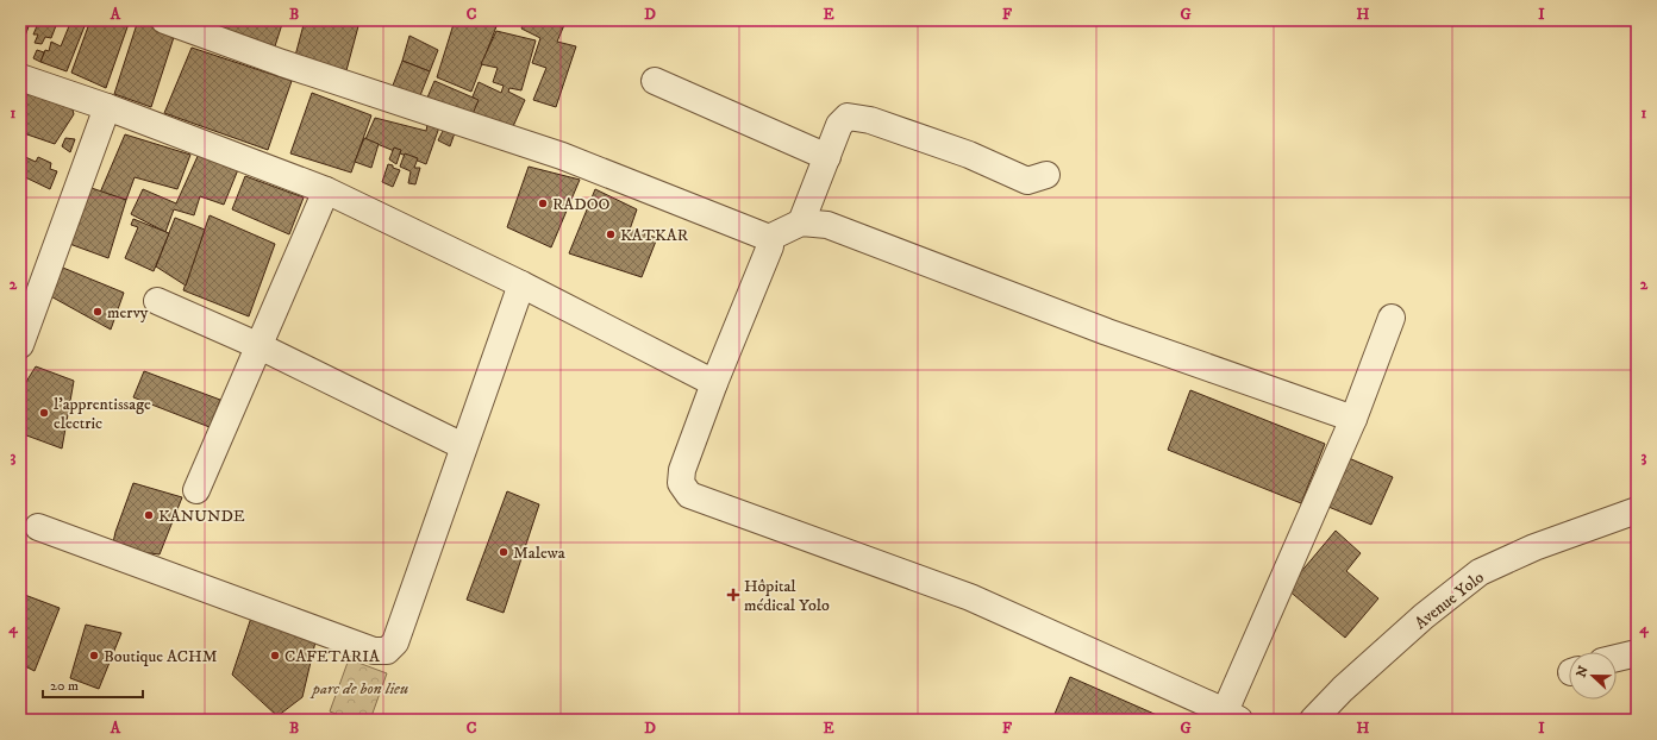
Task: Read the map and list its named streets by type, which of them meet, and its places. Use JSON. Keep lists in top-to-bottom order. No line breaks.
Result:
{"streets":{"street":["Avenue Yolo"]},"parks":["parc de bon lieu"],"places":{"other":["RADOO","KATKAR","mervy","l'apprentissage electric","KANUNDE","Malewa","Boutique ACHM","CAFETARIA"],"health":["Hôpital médical Yolo"]},"scale_bar":"20 m","north":"left","grid":{"columns":["A","B","C","D","E","F","G","H","I"],"rows":["1","2","3","4"]}}
